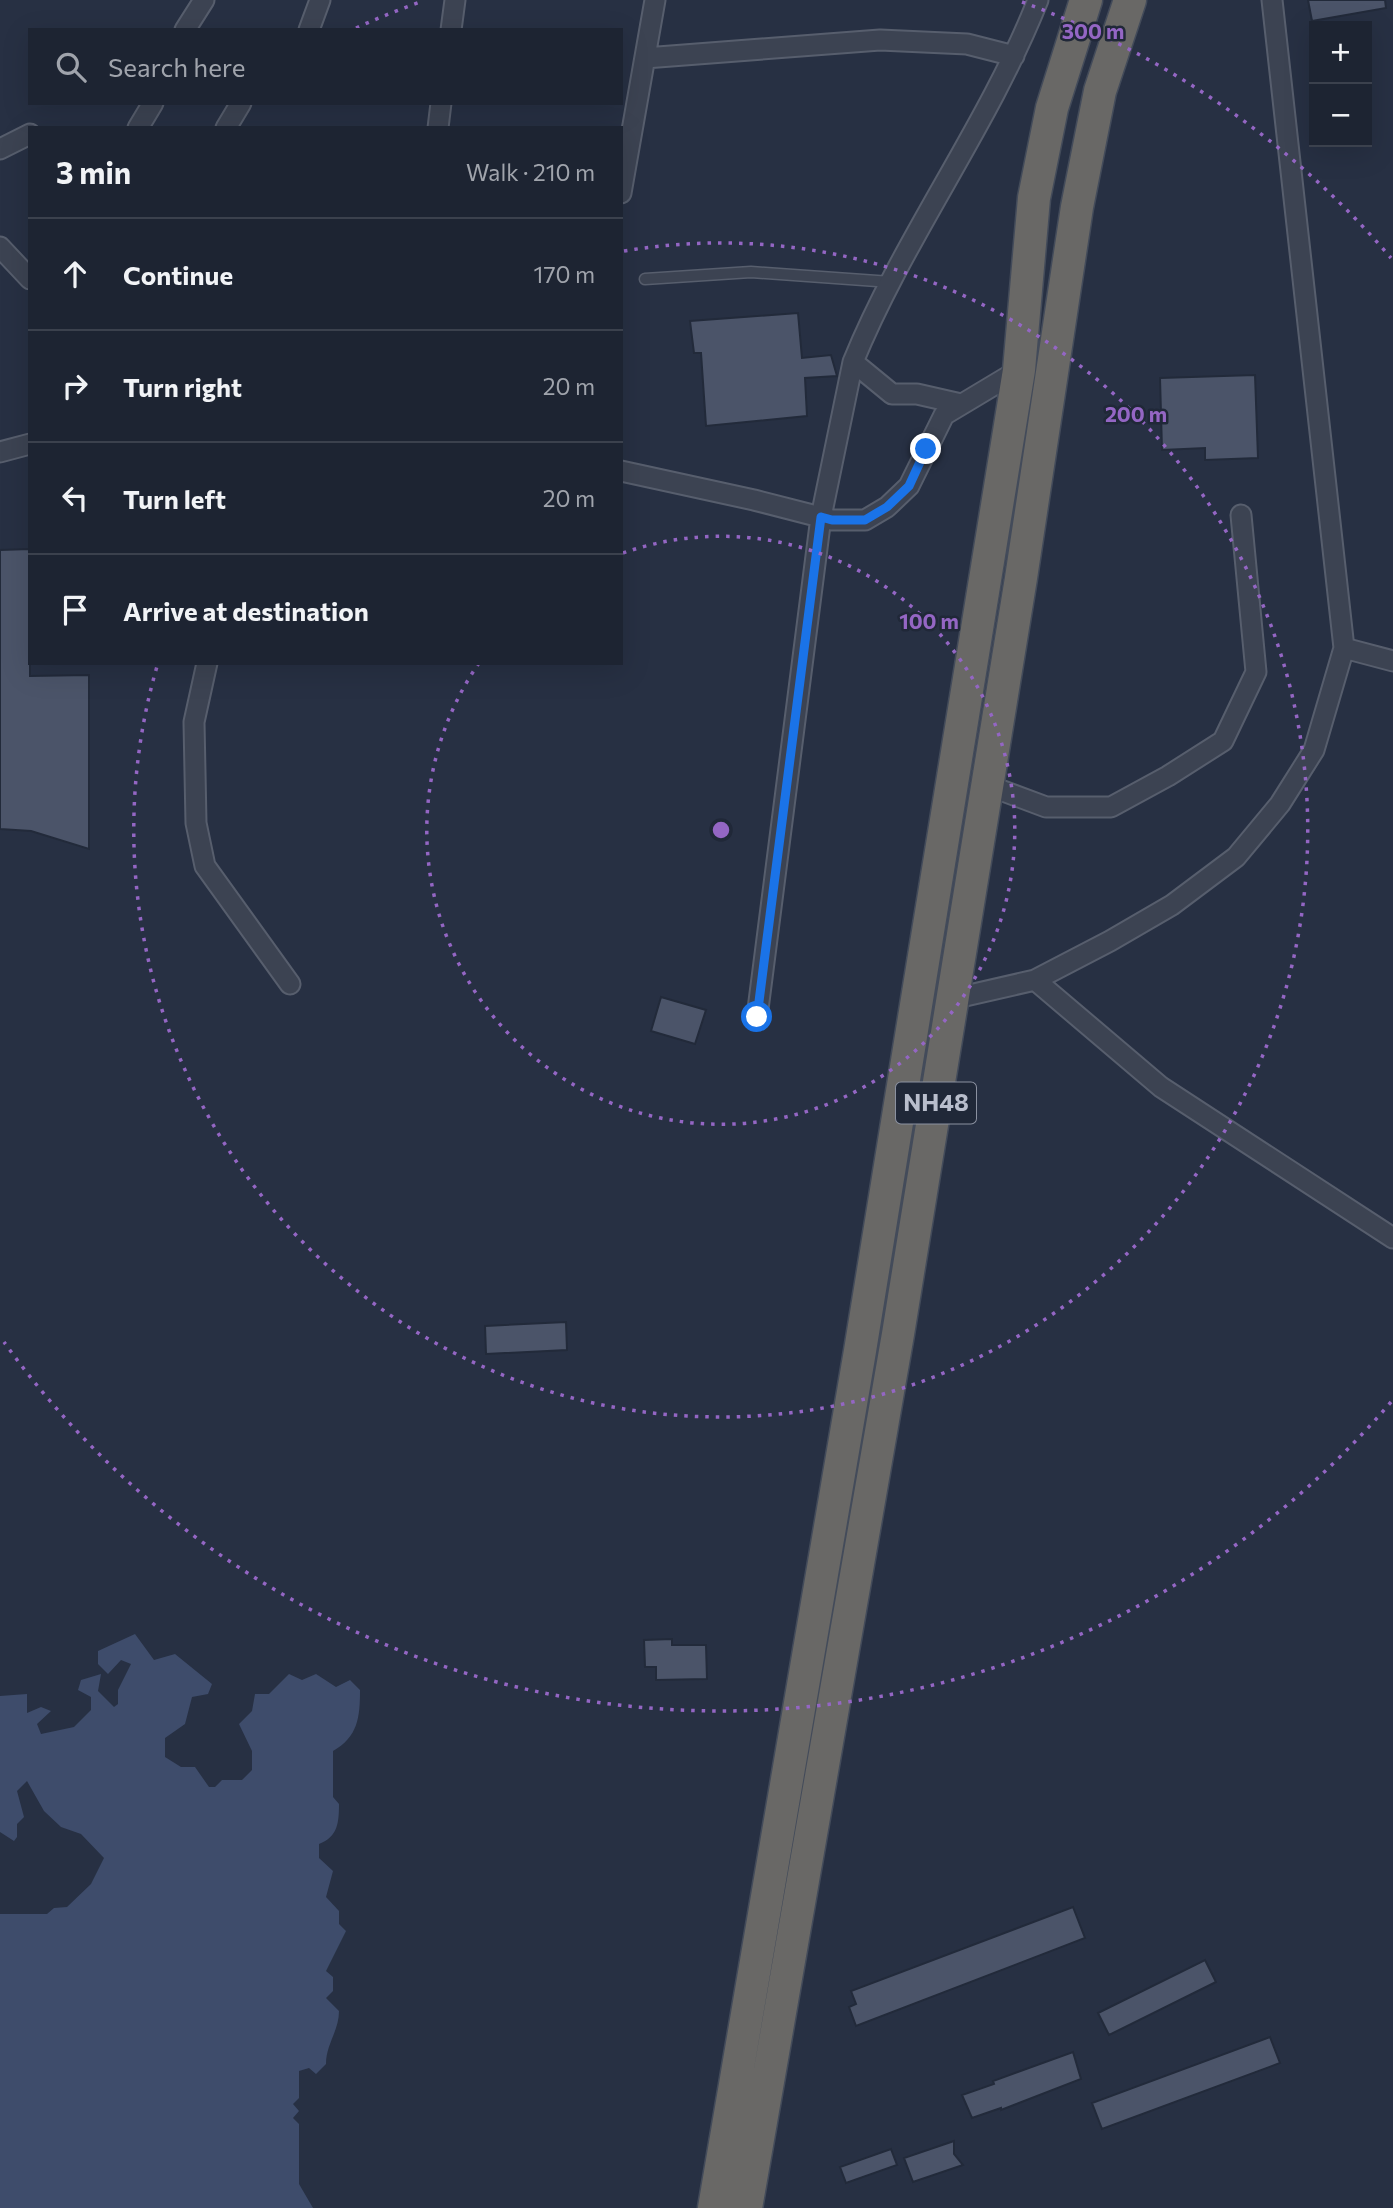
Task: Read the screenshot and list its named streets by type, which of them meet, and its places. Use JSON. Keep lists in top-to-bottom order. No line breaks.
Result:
{"streets":{"highway":["NH48"]},"page":{"map_buttons":["+","−"],"search":"Search here","heading":["3 min","Walk · 210 m"],"list":[["Continue","170 m"],["Turn right","20 m"],["Turn left","20 m"],"Arrive at destination"]},"rings":["300 m","200 m","100 m"]}
